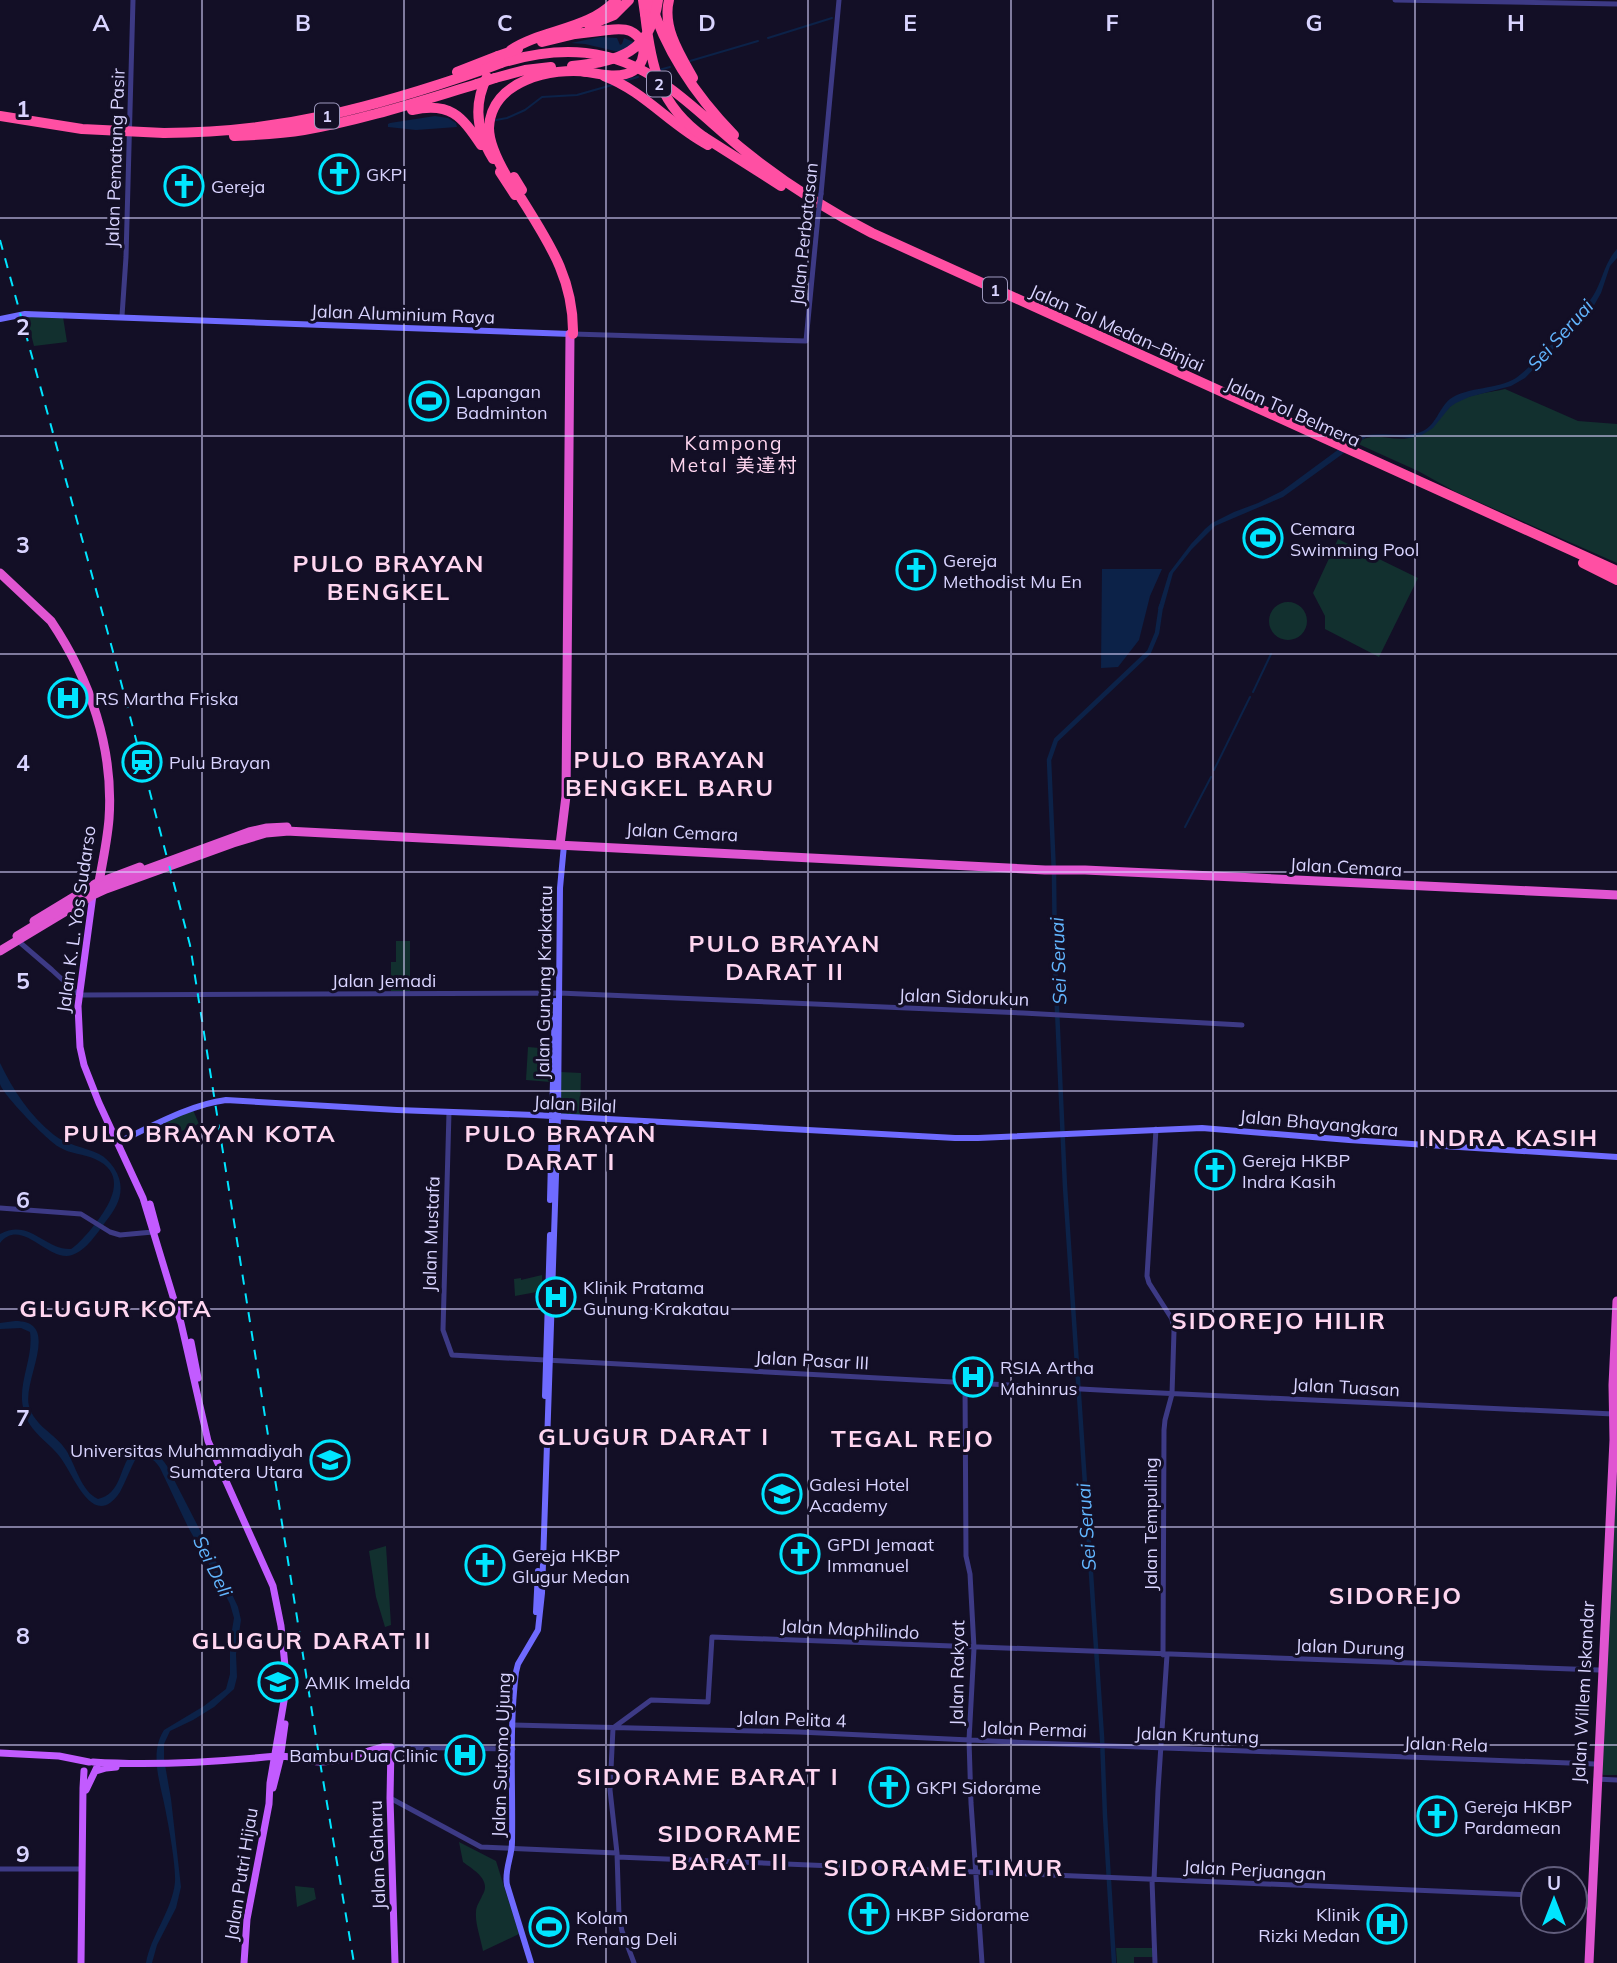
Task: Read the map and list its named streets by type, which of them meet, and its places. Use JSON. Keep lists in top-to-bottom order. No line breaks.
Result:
{"streets":{"highway":["2","1","Jalan Tol Medan–Binjai","Jalan Tol Belmera","Jalan Cemara","Jalan K. L. Yos Sudarso","Jalan Gunung Krakatau","Jalan Willem Iskandar"],"main road":["Jalan Aluminium Raya","Jalan Bilal","Jalan Bhayangkara","Jalan Sutomo Ujung","Jalan Gaharu","Jalan Putri Hijau"],"street":["Jalan Pematang Pasir","Jalan Perbatasan","Jalan Jemadi","Jalan Sidorukun","Jalan Mustafa","Jalan Pasar III","Jalan Tuasan","Jalan Tempuling","Jalan Maphilindo","Jalan Durung","Jalan Rakyat","Jalan Pelita 4","Jalan Permai","Jalan Kruntung","Jalan Rela","Jalan Perjuangan"]},"crossings":[["2","1"],["1","Jalan Tol Medan–Binjai"],["1","Jalan Tol Belmera"],["Jalan Pematang Pasir","Jalan Aluminium Raya"],["Jalan Perbatasan","Jalan Aluminium Raya"],["Jalan Aluminium Raya","Jalan Gunung Krakatau"],["Jalan Tol Medan–Binjai","Jalan Tol Belmera"],["Jalan Cemara","Jalan K. L. Yos Sudarso"],["Jalan Cemara","Jalan Gunung Krakatau"],["Jalan K. L. Yos Sudarso","Jalan Jemadi"],["Jalan K. L. Yos Sudarso","Jalan Bilal"],["Jalan K. L. Yos Sudarso","Jalan Putri Hijau"],["Jalan Jemadi","Jalan Gunung Krakatau"],["Jalan Jemadi","Jalan Sidorukun"],["Jalan Gunung Krakatau","Jalan Sidorukun"],["Jalan Gunung Krakatau","Jalan Bilal"],["Jalan Gunung Krakatau","Jalan Pasar III"],["Jalan Gunung Krakatau","Jalan Sutomo Ujung"],["Jalan Bilal","Jalan Bhayangkara"],["Jalan Bilal","Jalan Mustafa"],["Jalan Bhayangkara","Jalan Tempuling"],["Jalan Mustafa","Jalan Pasar III"],["Jalan Pasar III","Jalan Tuasan"],["Jalan Pasar III","Jalan Rakyat"],["Jalan Tuasan","Jalan Tempuling"],["Jalan Tuasan","Jalan Willem Iskandar"],["Jalan Tempuling","Jalan Durung"],["Jalan Tempuling","Jalan Kruntung"],["Jalan Tempuling","Jalan Perjuangan"],["Jalan Maphilindo","Jalan Durung"],["Jalan Maphilindo","Jalan Rakyat"],["Jalan Maphilindo","Jalan Pelita 4"],["Jalan Durung","Jalan Willem Iskandar"],["Jalan Rakyat","Jalan Pelita 4"],["Jalan Rakyat","Jalan Permai"],["Jalan Rakyat","Jalan Perjuangan"],["Jalan Willem Iskandar","Jalan Rela"],["Jalan Pelita 4","Jalan Permai"],["Jalan Pelita 4","Jalan Sutomo Ujung"],["Jalan Permai","Jalan Kruntung"],["Jalan Kruntung","Jalan Rela"],["Jalan Sutomo Ujung","Jalan Perjuangan"],["Jalan Gaharu","Jalan Perjuangan"]],"districts":["Kampong Metal 美達村","PULO BRAYAN BENGKEL","PULO BRAYAN BENGKEL BARU","PULO BRAYAN DARAT II","PULO BRAYAN KOTA","PULO BRAYAN DARAT I","INDRA KASIH","GLUGUR KOTA","SIDOREJO HILIR","GLUGUR DARAT I","TEGAL REJO","SIDOREJO","GLUGUR DARAT II","SIDORAME BARAT I","SIDORAME BARAT II","SIDORAME TIMUR"],"water":["Sei Seruai","Sei Deli"],"places":{"church":["GKPI","Gereja","Gereja Methodist Mu En","Gereja HKBP Indra Kasih","GPDI Jemaat Immanuel","Gereja HKBP Glugur Medan","GKPI Sidorame","Gereja HKBP Pardamean","HKBP Sidorame"],"sports":["Lapangan Badminton","Cemara Swimming Pool","Kolam Renang Deli"],"hospital":["RS Martha Friska","Klinik Pratama Gunung Krakatau","RSIA Artha Mahinrus","Bambu Dua Clinic","Klinik Rizki Medan"],"station":["Pulu Brayan"],"school or university":["Universitas Muhammadiyah Sumatera Utara","Galesi Hotel Academy","AMIK Imelda"]},"north":"top","grid":{"columns":["A","B","C","D","E","F","G","H"],"rows":["1","2","3","4","5","6","7","8","9"]}}
